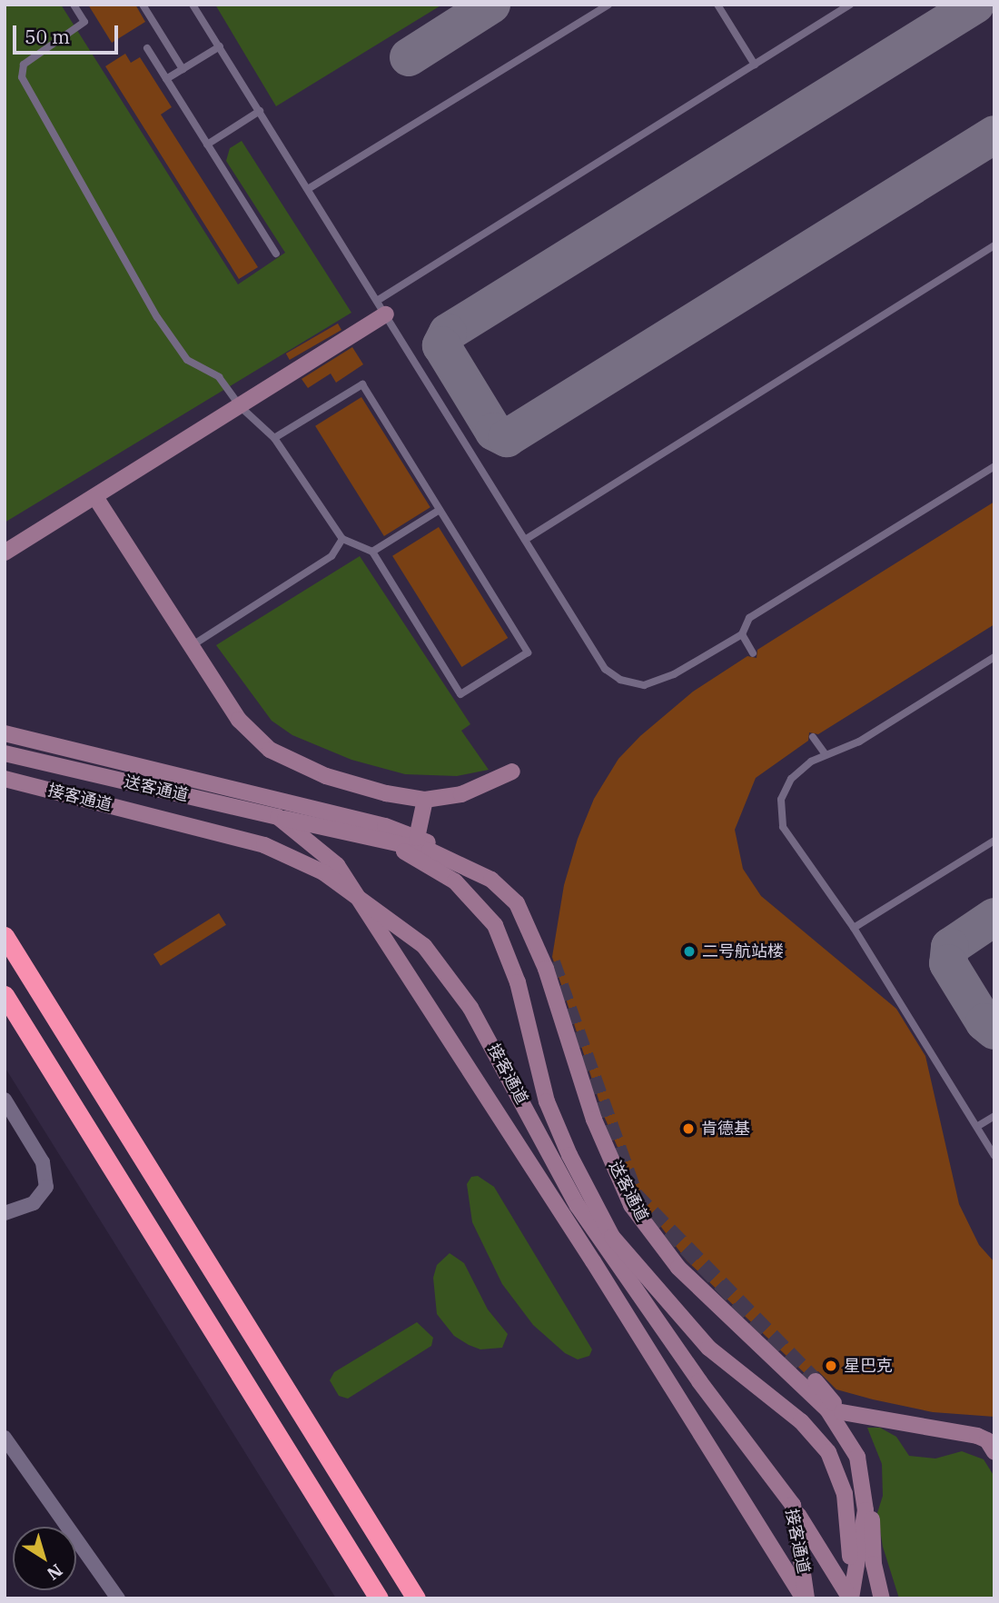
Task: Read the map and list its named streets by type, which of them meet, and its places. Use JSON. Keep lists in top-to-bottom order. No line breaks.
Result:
{"streets":{"main road":["送客通道","接客通道"]},"crossings":[["送客通道","接客通道"]],"places":["二号航站楼","肯德基","星巴克"],"scale_bar":"50 m","north":"bottom right"}
